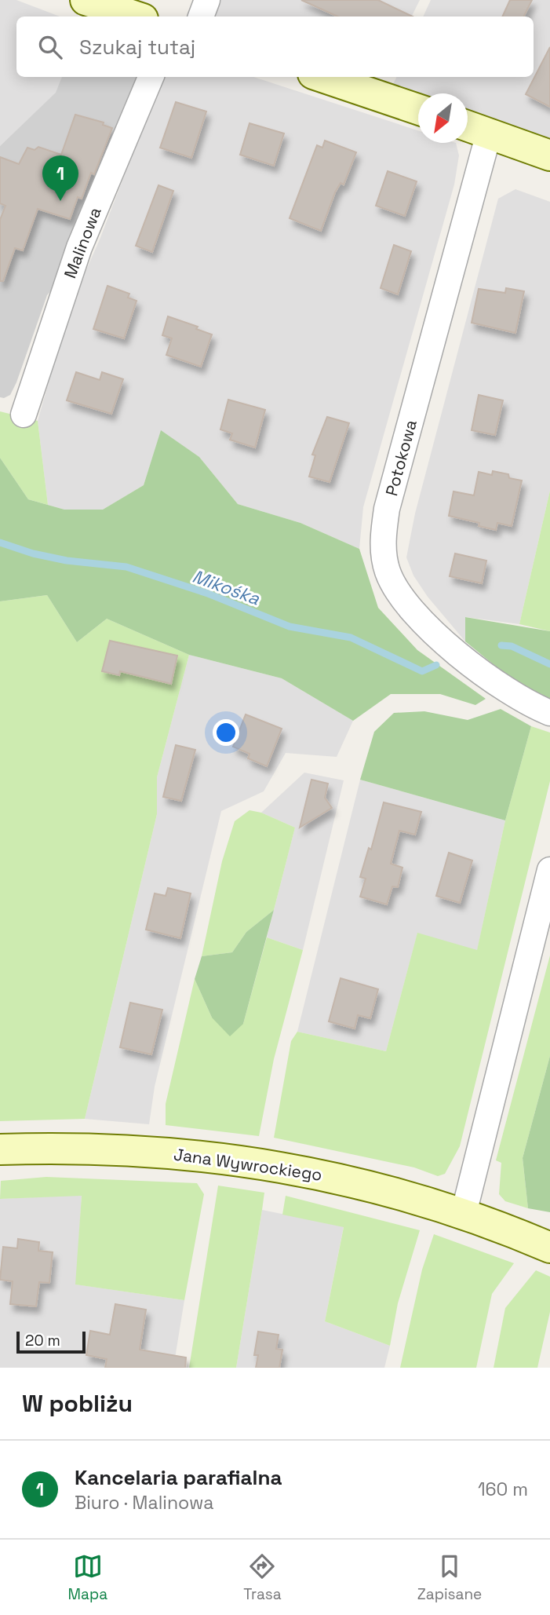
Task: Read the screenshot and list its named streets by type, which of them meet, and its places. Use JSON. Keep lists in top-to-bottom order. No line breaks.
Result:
{"streets":{"street":["Malinowa","Potokowa","Jana Wywrockiego"]},"water":["Mikośka"],"scale_bar":"20 m","north":"bottom left","page":{"search":"Szukaj tutaj","pins":"1","scale":"20 m","heading":"W pobliżu","list":[{"mark":"1","name":"Kancelaria parafialna","note":"Biuro · Malinowa","value":"160 m"}],"nav":["Mapa","Trasa","Zapisane"]}}
